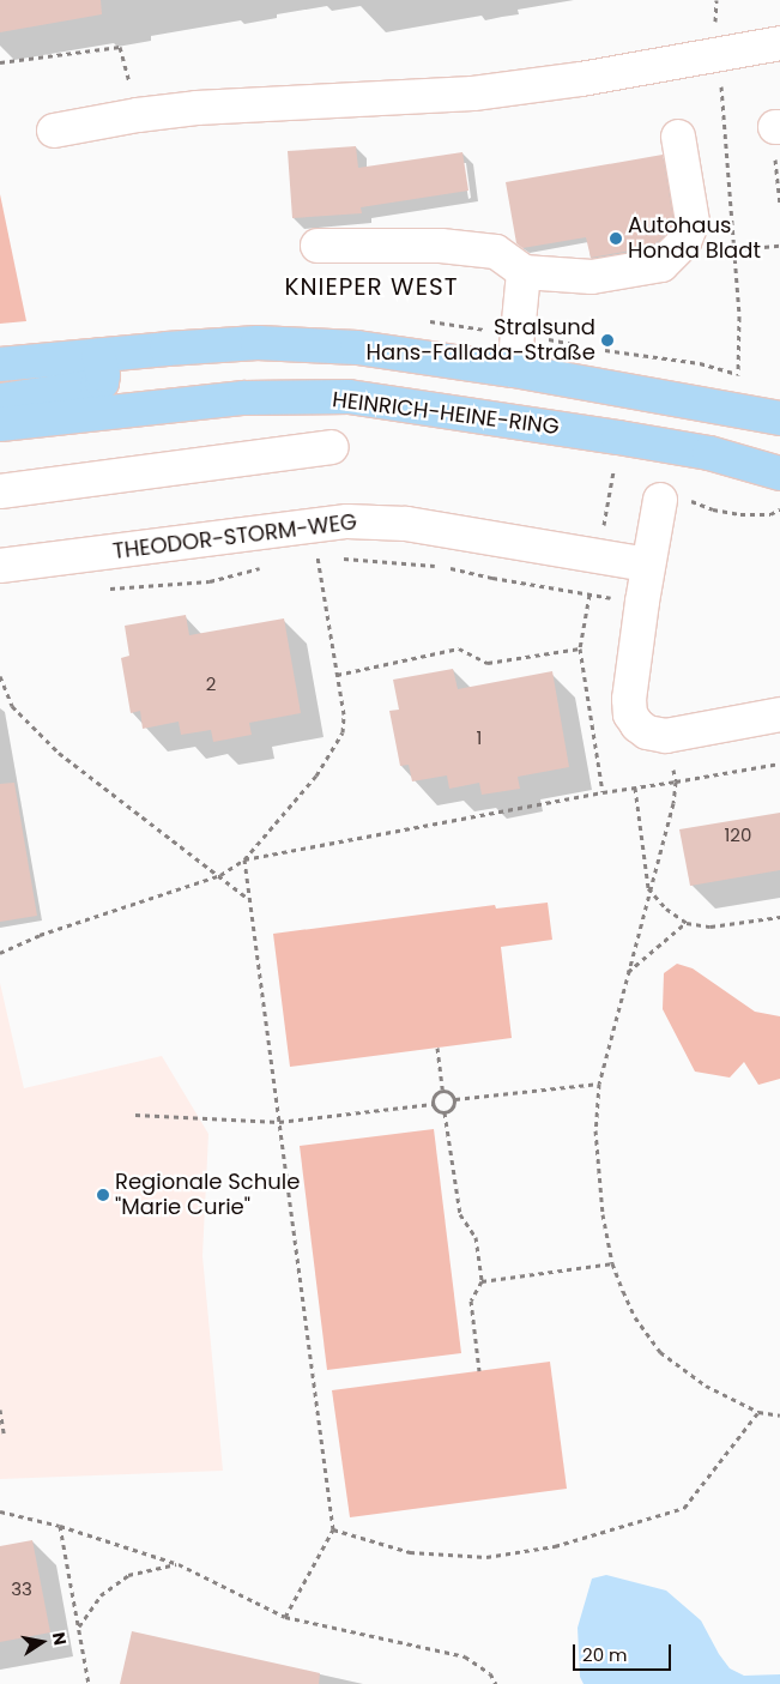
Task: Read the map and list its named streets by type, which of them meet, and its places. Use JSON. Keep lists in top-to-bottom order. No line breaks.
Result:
{"streets":{"main road":["HEINRICH-HEINE-RING"],"street":["THEODOR-STORM-WEG"]},"districts":["KNIEPER WEST"],"places":["Autohaus Honda Bladt","Stralsund Hans-Fallada-Straße","Regionale Schule \"Marie Curie\""],"house_numbers":["2","1","120","33"],"scale_bar":"20 m","north":"right"}
